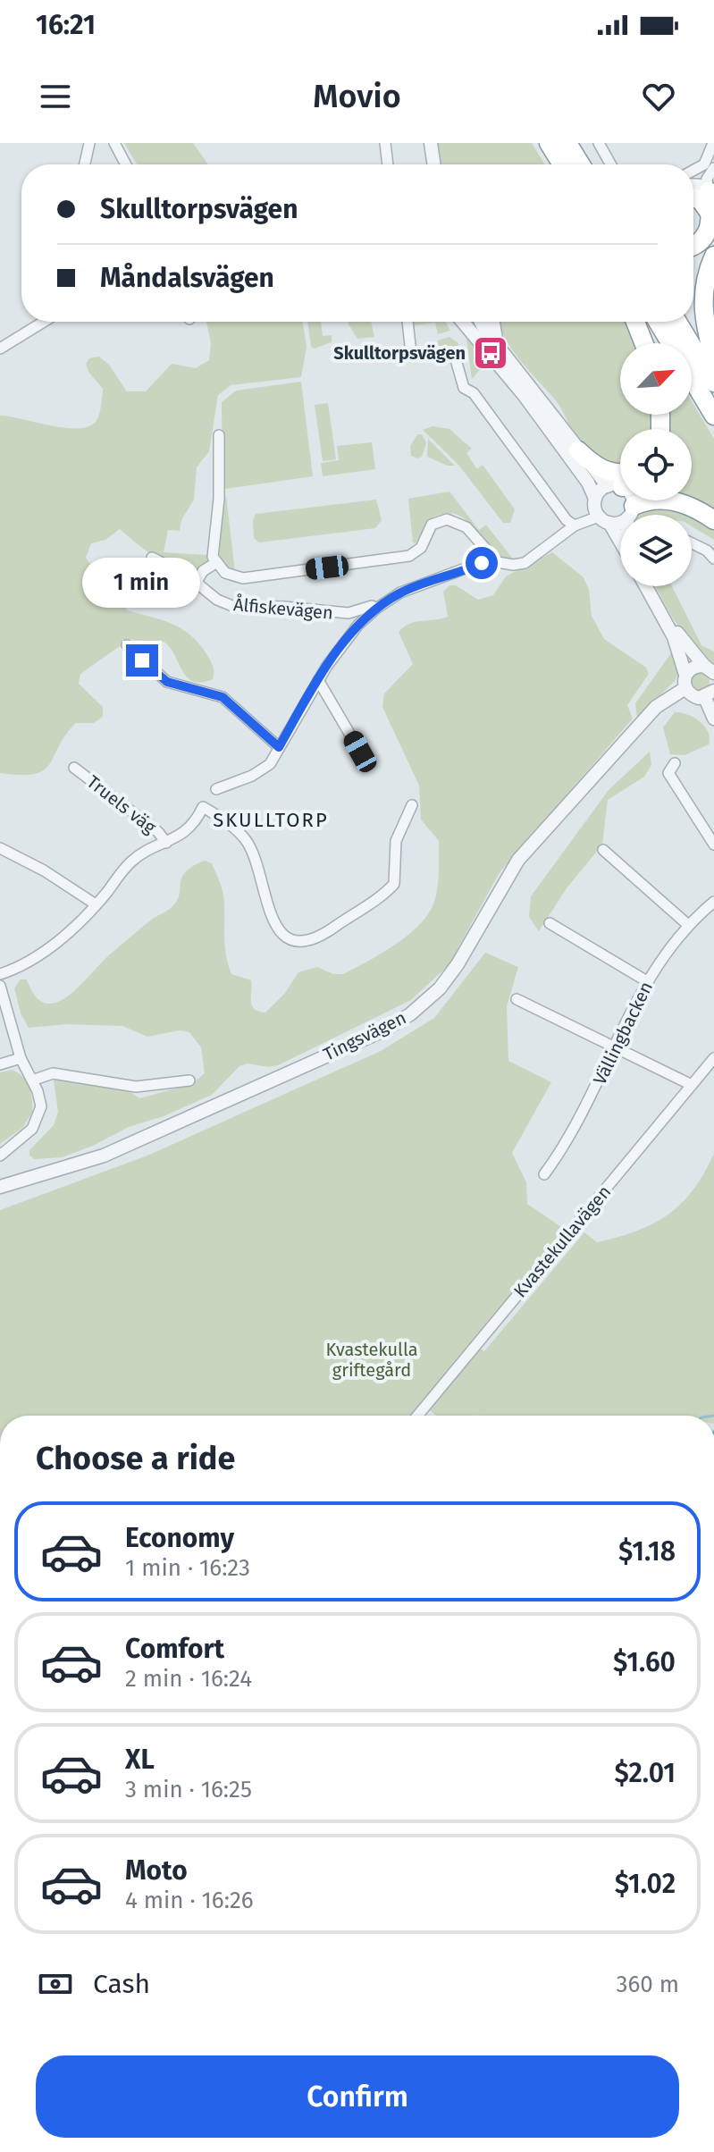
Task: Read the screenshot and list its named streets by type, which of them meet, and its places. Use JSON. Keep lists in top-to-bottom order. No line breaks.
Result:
{"streets":{"street":["Ålfiskevägen","Truels väg","Vällingbacken","Tingsvägen","Kvastekullavägen"]},"districts":["SKULLTORP"],"parks":["Kvastekulla griftegård"],"places":{"bus stop":["Skulltorpsvägen"]},"north":"top right","page":{"status":"16:21","header":"Movio","banner":["Skulltorpsvägen","Måndalsvägen"],"bubble":"1 min","heading":"Choose a ride","list":[{"name":"Economy","note":"1 min · 16:23","value":"$1.18"},{"name":"Comfort","note":"2 min · 16:24","value":"$1.60"},{"name":"XL","note":"3 min · 16:25","value":"$2.01"},{"name":"Moto","note":"4 min · 16:26","value":"$1.02"}],"pay":["Cash","360 m"],"buttons":"Confirm"}}
